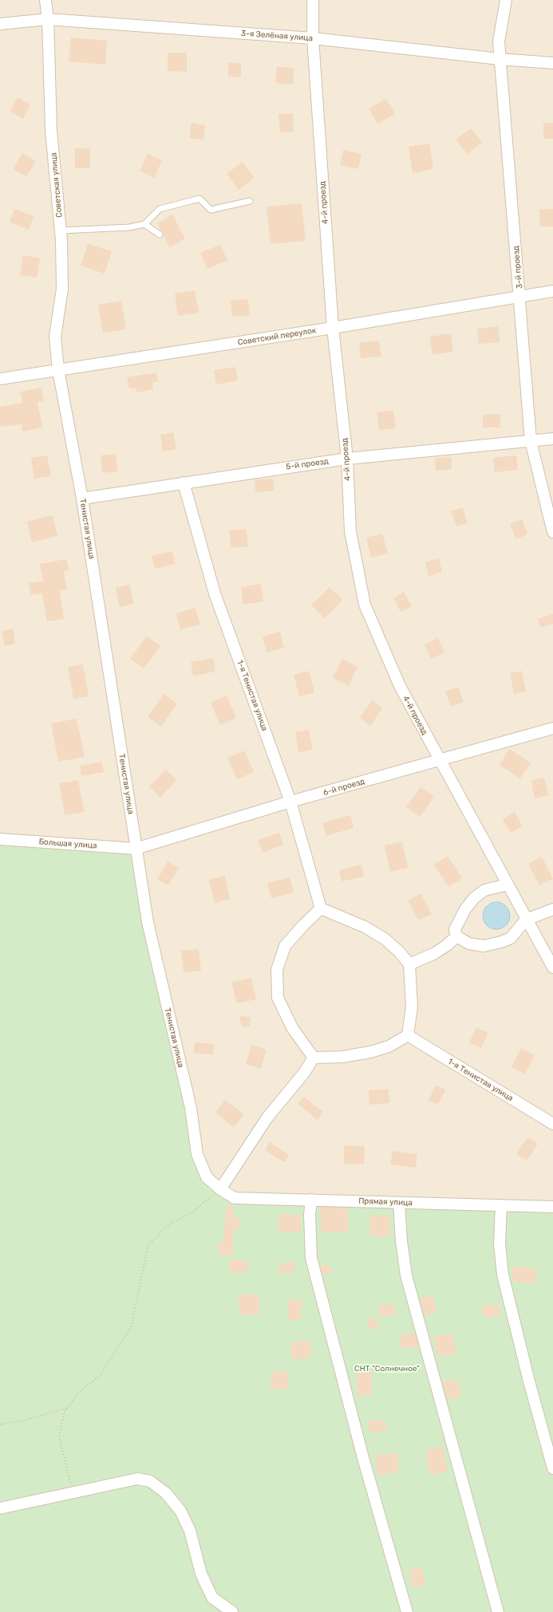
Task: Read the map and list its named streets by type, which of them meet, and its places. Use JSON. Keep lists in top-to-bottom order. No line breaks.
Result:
{"streets":{"street":["3-я Зелёная улица","Советская улица","4-й проезд","3-й проезд","Советский переулок","5-й проезд","Тенистая улица","1-я Тенистая улица","6-й проезд","Большая улица","Прямая улица"]},"crossings":[["3-я Зелёная улица","Советская улица"],["3-я Зелёная улица","4-й проезд"],["3-я Зелёная улица","3-й проезд"],["Советская улица","Советский переулок"],["Советская улица","Тенистая улица"],["4-й проезд","Советский переулок"],["4-й проезд","5-й проезд"],["4-й проезд","6-й проезд"],["3-й проезд","Советский переулок"],["3-й проезд","5-й проезд"],["Советский переулок","Тенистая улица"],["5-й проезд","Тенистая улица"],["5-й проезд","1-я Тенистая улица"],["Тенистая улица","6-й проезд"],["Тенистая улица","Большая улица"],["Тенистая улица","Прямая улица"],["1-я Тенистая улица","6-й проезд"],["6-й проезд","Большая улица"]],"parks":["СНТ \"Солнечное\""]}
